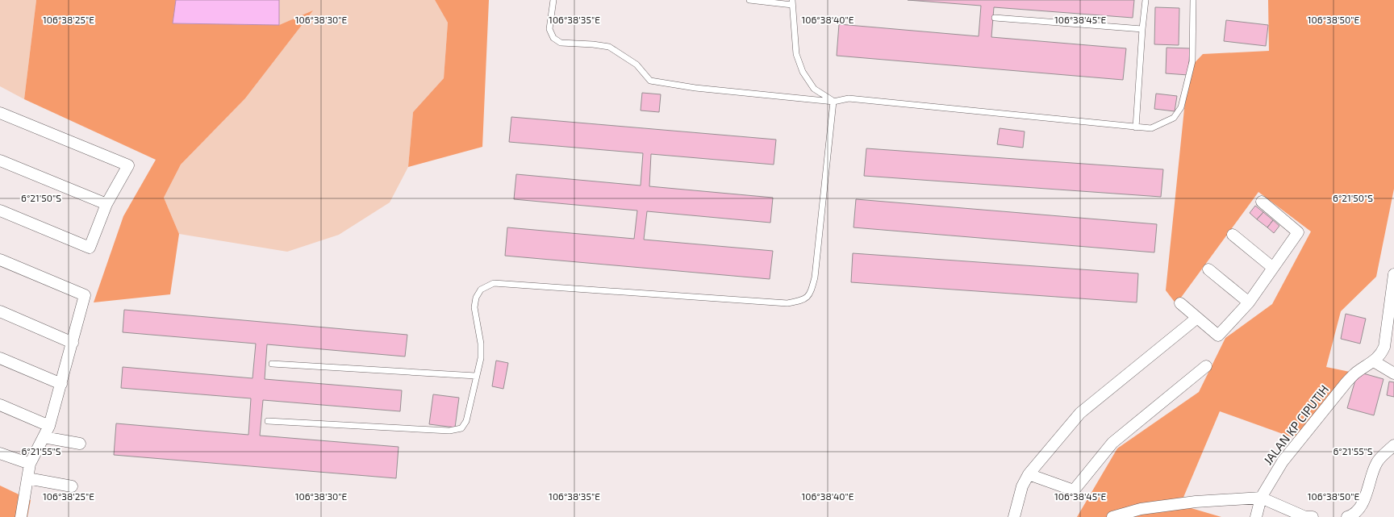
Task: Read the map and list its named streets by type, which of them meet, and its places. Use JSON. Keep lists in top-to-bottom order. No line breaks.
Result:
{"streets":{"street":["JALAN KP CIPUTIH"]},"coordinates":["106°38'25\"E","106°38'30\"E","106°38'35\"E","106°38'40\"E","106°38'45\"E","106°38'50\"E","6°21'50\"S","6°21'55\"S"]}
